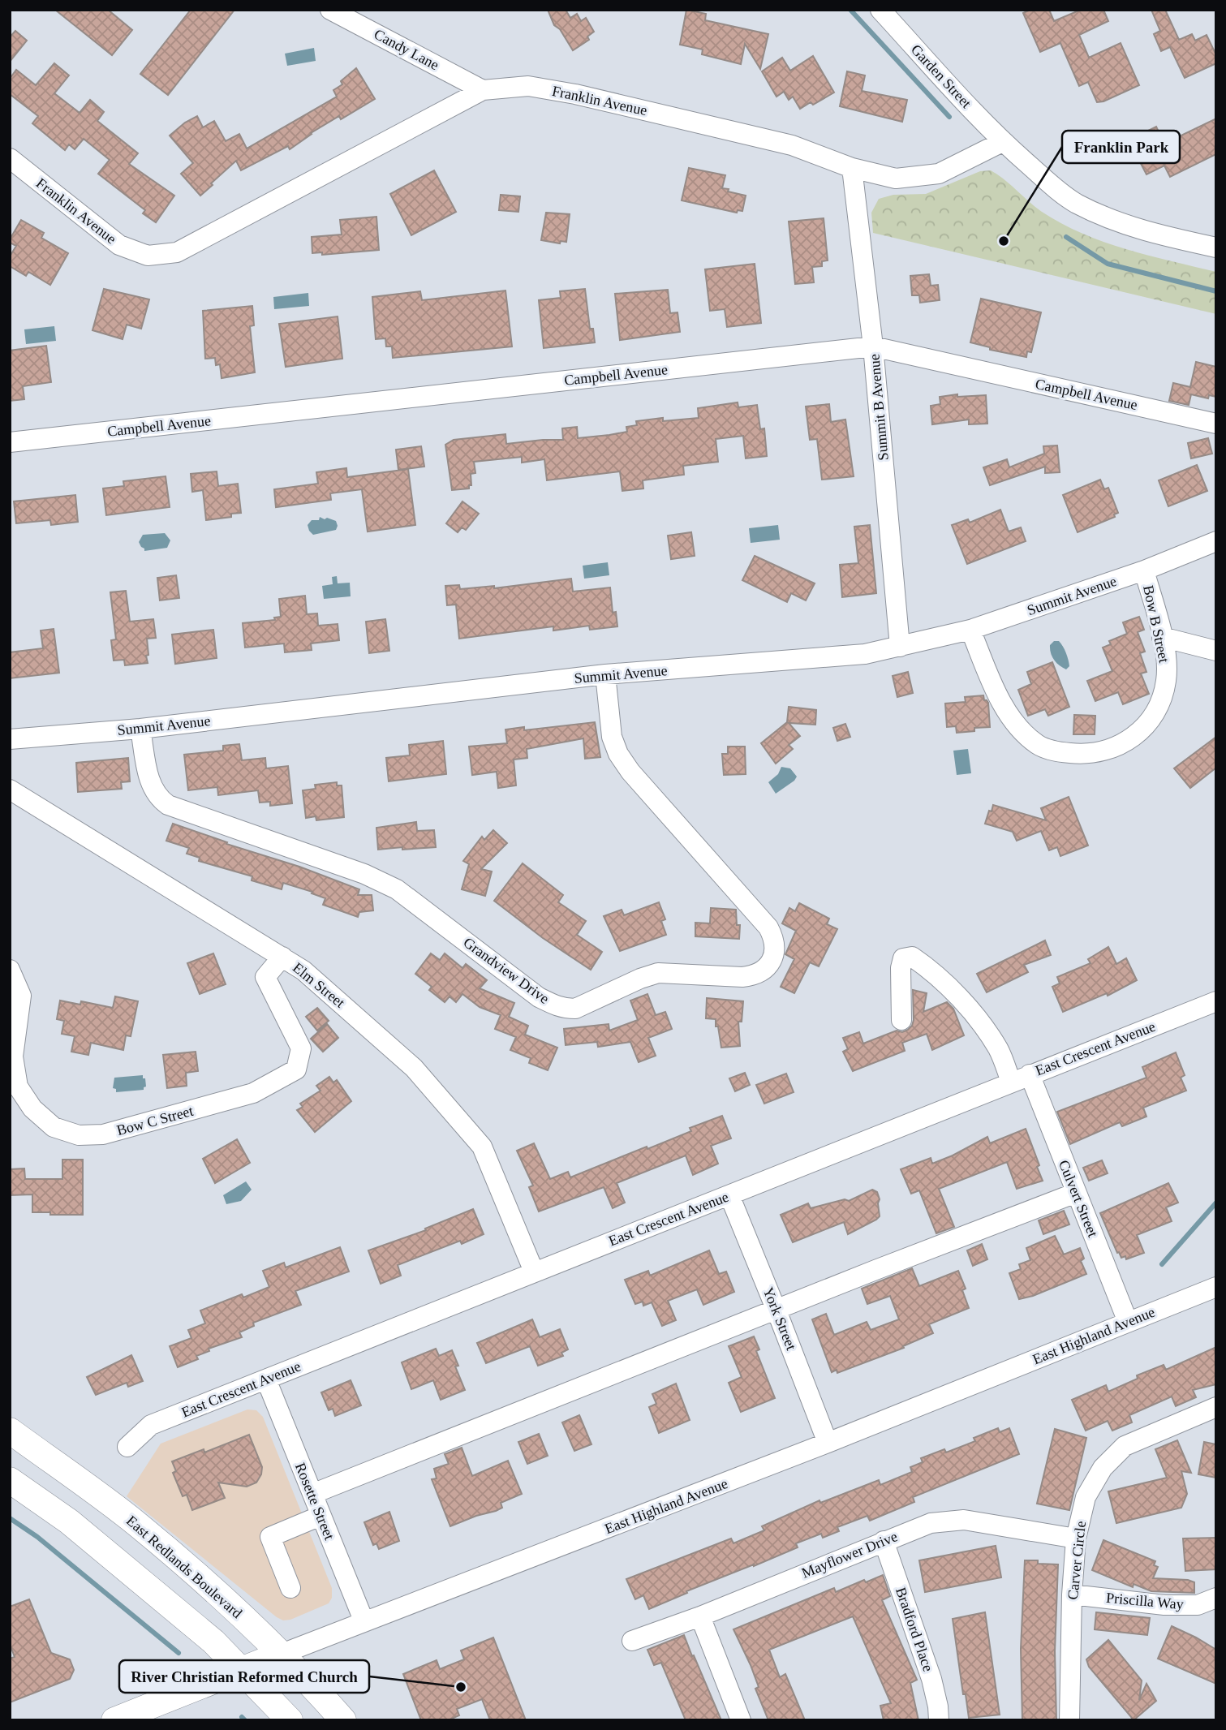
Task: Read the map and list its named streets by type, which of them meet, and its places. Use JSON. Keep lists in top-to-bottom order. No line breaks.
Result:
{"streets":{"main road":["East Highland Avenue","East Redlands Boulevard"],"street":["Candy Lane","Garden Street","Franklin Avenue","Campbell Avenue","Summit B Avenue","Summit Avenue","Bow B Street","Grandview Drive","Elm Street","East Crescent Avenue","Bow C Street","Culvert Street","York Street","Rosette Street","Mayflower Drive","Carver Circle","Priscilla Way","Bradford Place"]},"crossings":[["Candy Lane","Franklin Avenue"],["Garden Street","Franklin Avenue"],["Franklin Avenue","Summit B Avenue"],["Campbell Avenue","Summit B Avenue"],["Summit B Avenue","Summit Avenue"],["Summit Avenue","Bow B Street"],["Summit Avenue","Grandview Drive"],["Elm Street","East Crescent Avenue"],["Elm Street","Bow C Street"],["East Crescent Avenue","Culvert Street"],["East Crescent Avenue","York Street"],["East Crescent Avenue","Rosette Street"],["Culvert Street","East Highland Avenue"],["York Street","East Highland Avenue"],["East Highland Avenue","Rosette Street"],["East Highland Avenue","East Redlands Boulevard"],["Mayflower Drive","Carver Circle"],["Mayflower Drive","Bradford Place"],["Carver Circle","Priscilla Way"]],"places":["Franklin Park","River Christian Reformed Church"]}
